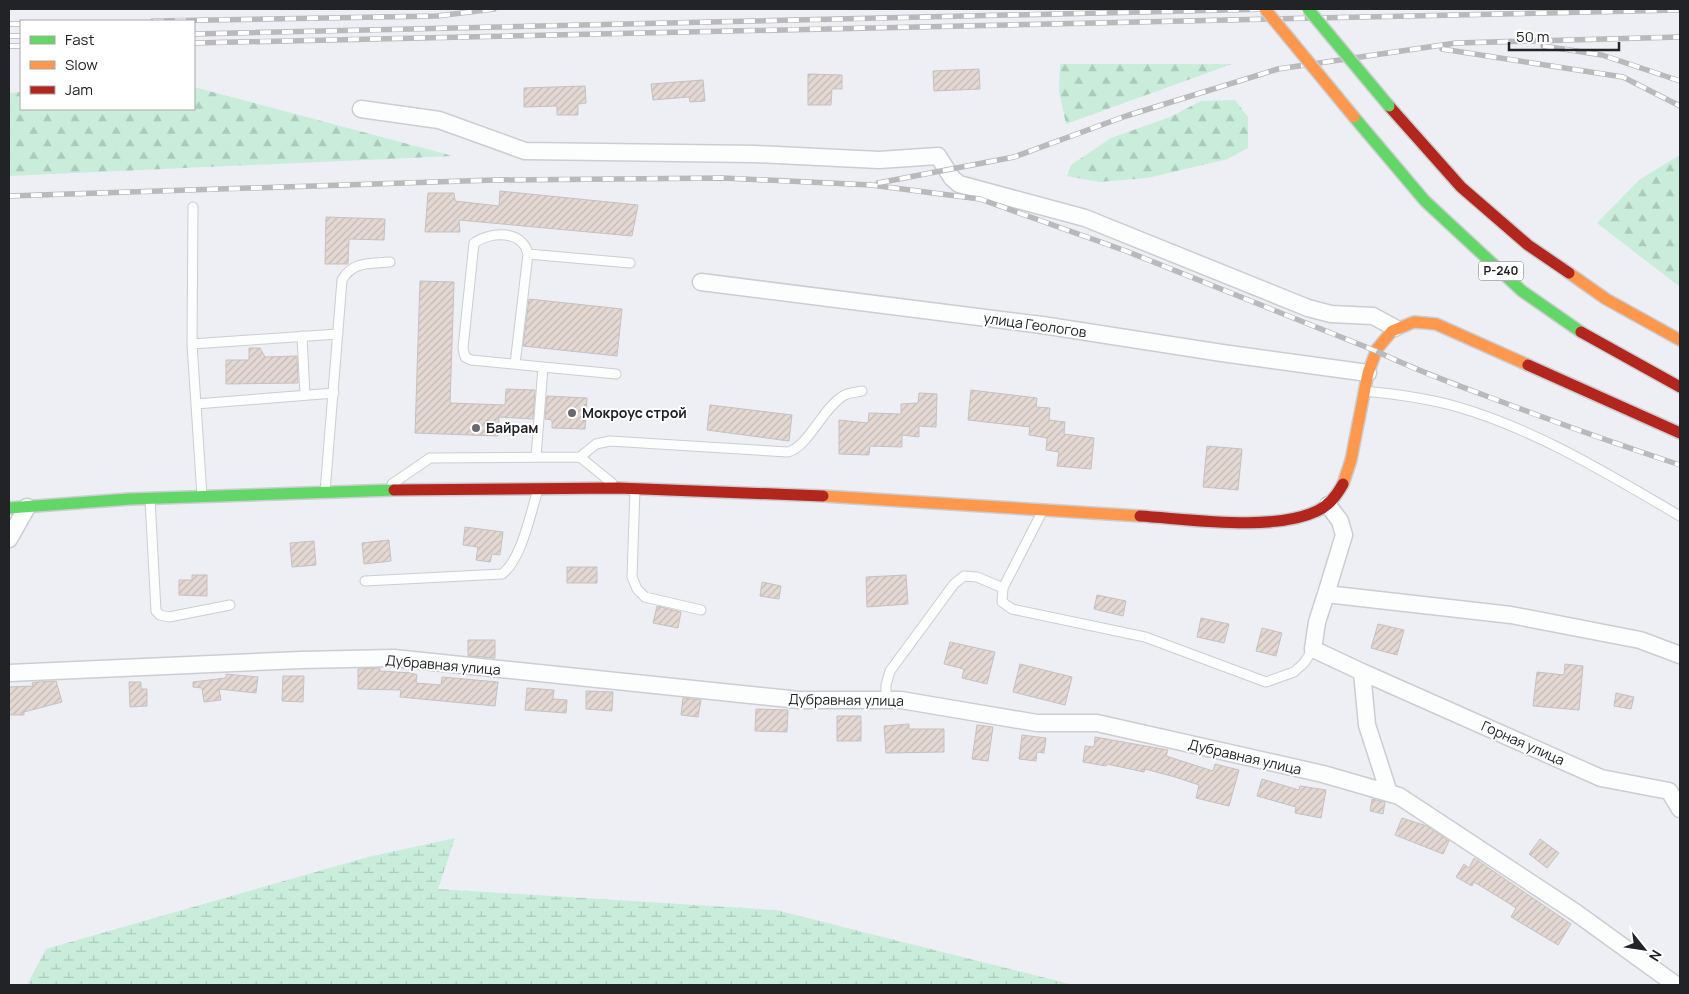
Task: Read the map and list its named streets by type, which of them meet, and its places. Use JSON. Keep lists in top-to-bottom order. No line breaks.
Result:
{"streets":{"main road":["Р-240"],"street":["улица Геологов","Дубравная улица","Горная улица"]},"places":["Мокроус строй","Байрам"],"legend":["Fast","Slow","Jam"],"scale_bar":"50 m","north":"bottom right"}
